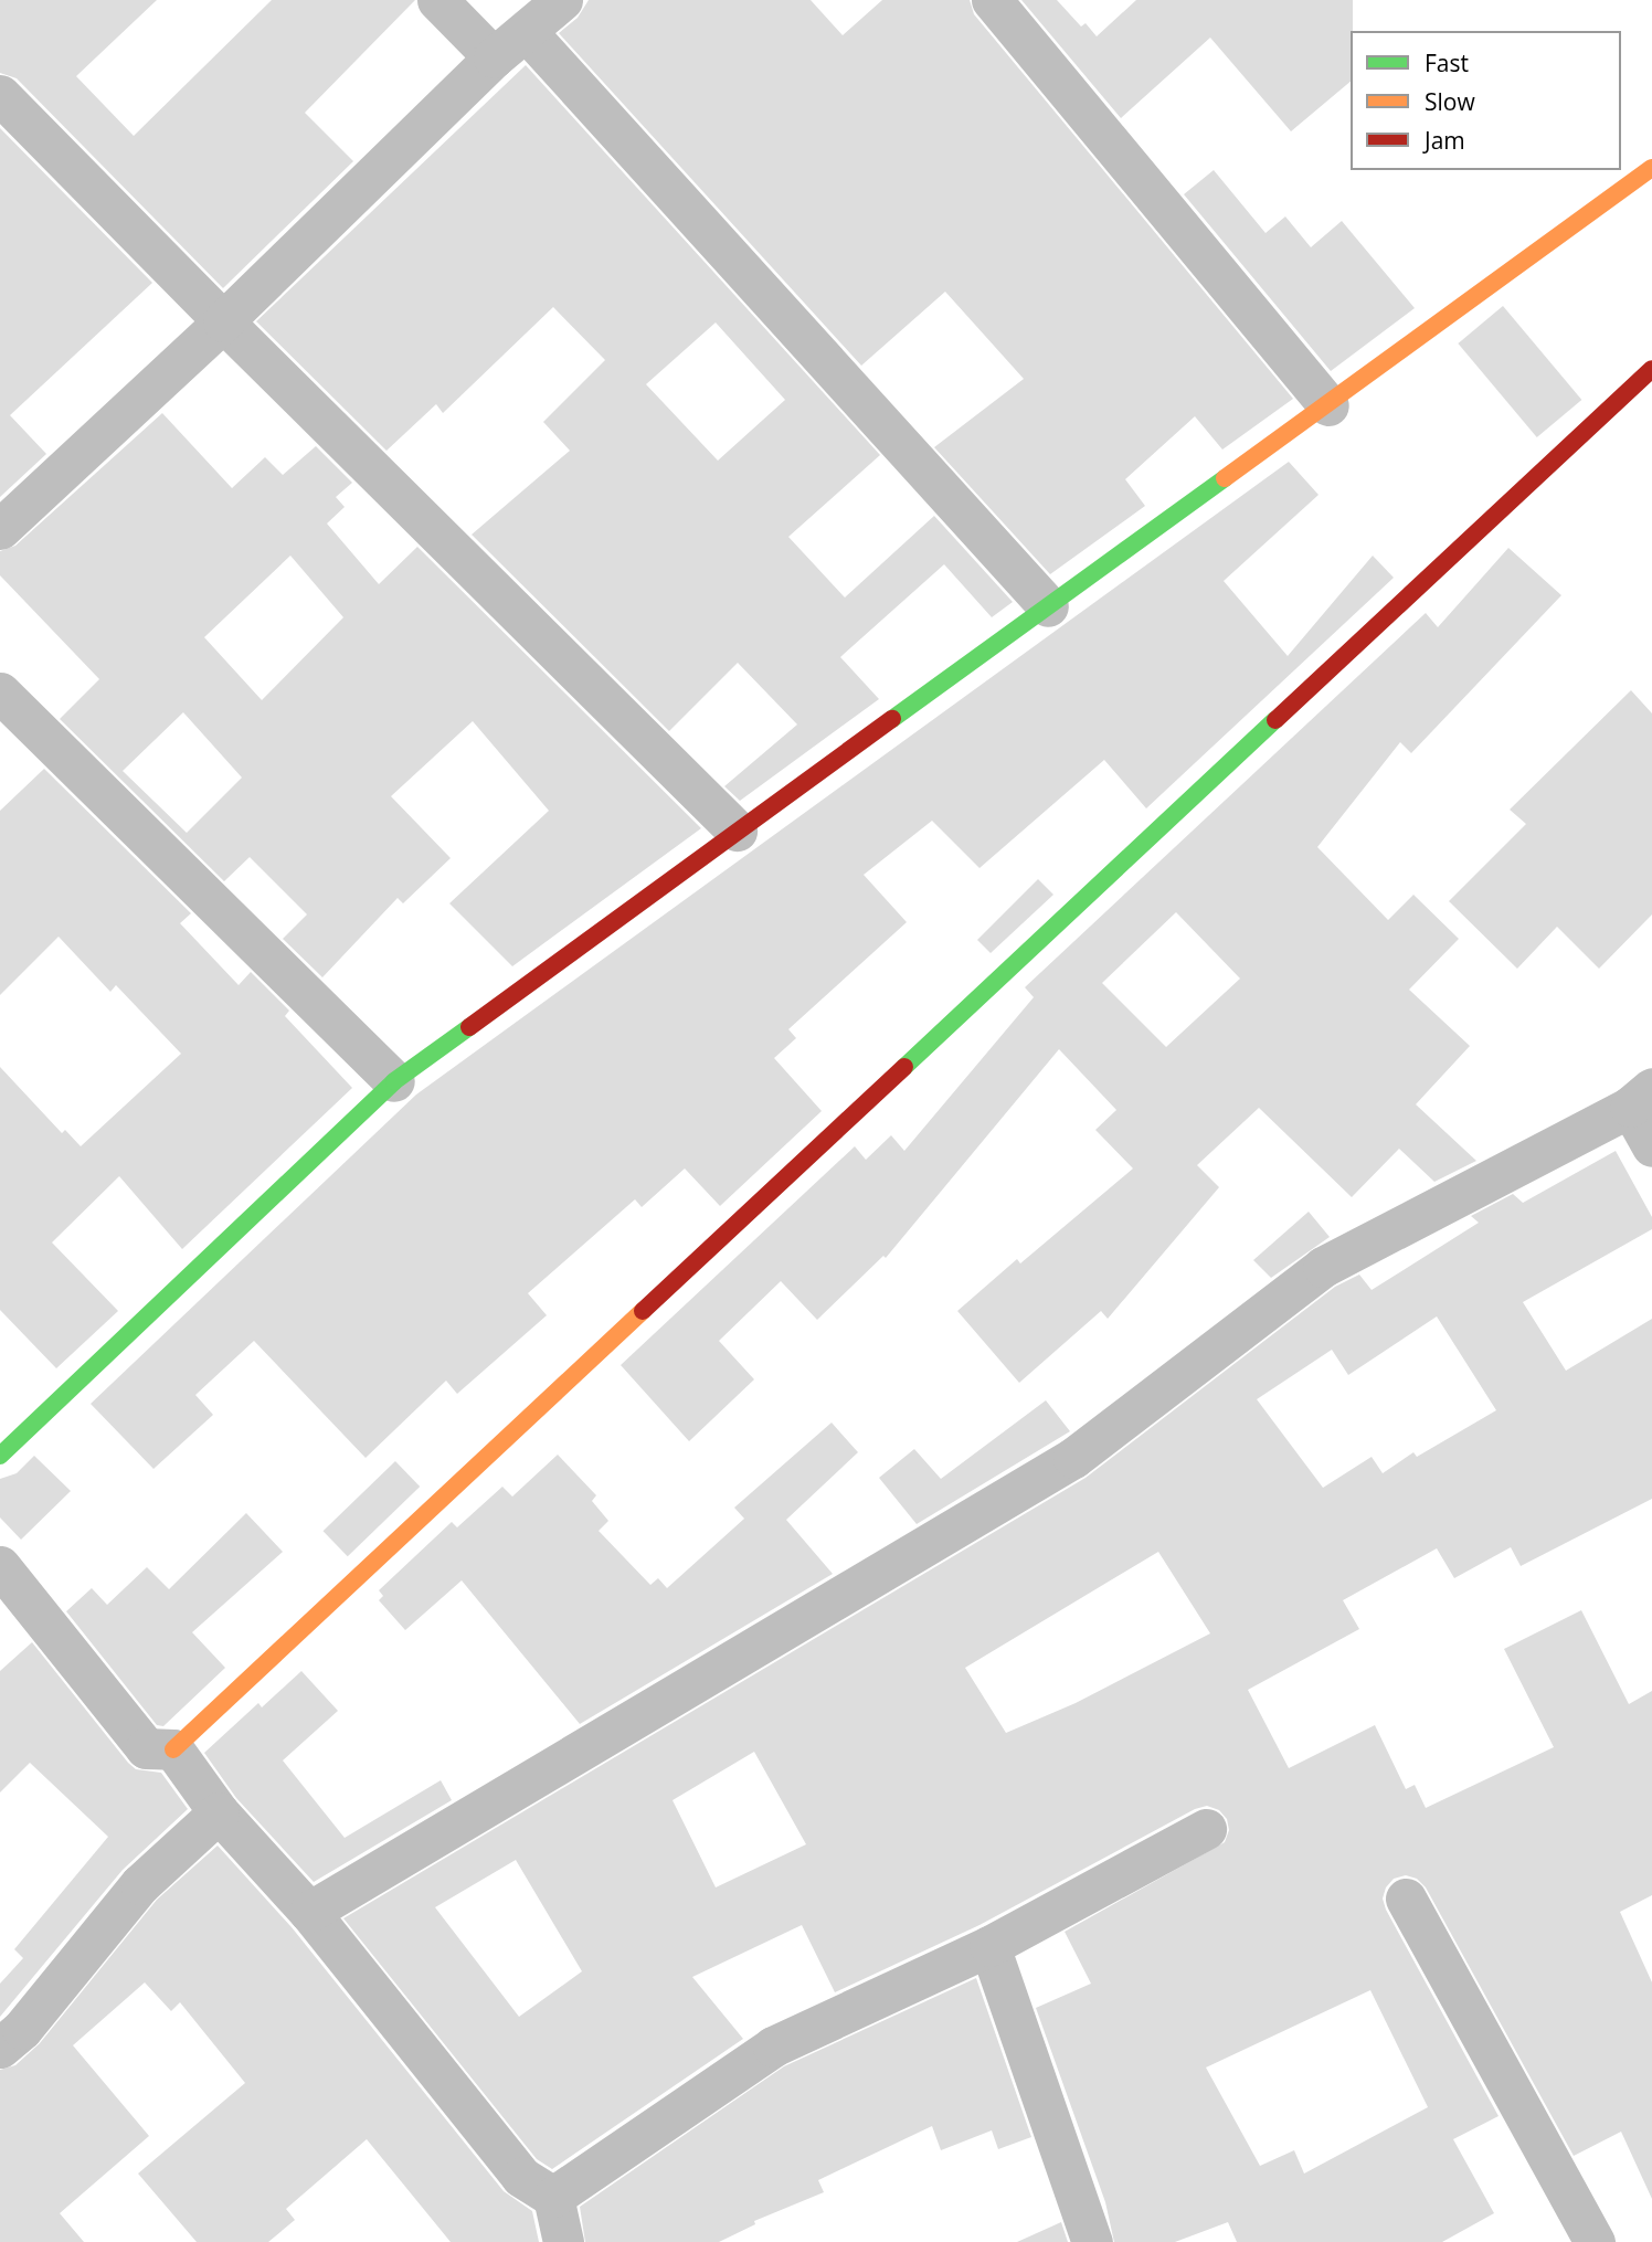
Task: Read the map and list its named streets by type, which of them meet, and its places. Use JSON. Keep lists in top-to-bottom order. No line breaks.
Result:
{"legend":["Fast","Slow","Jam"]}
